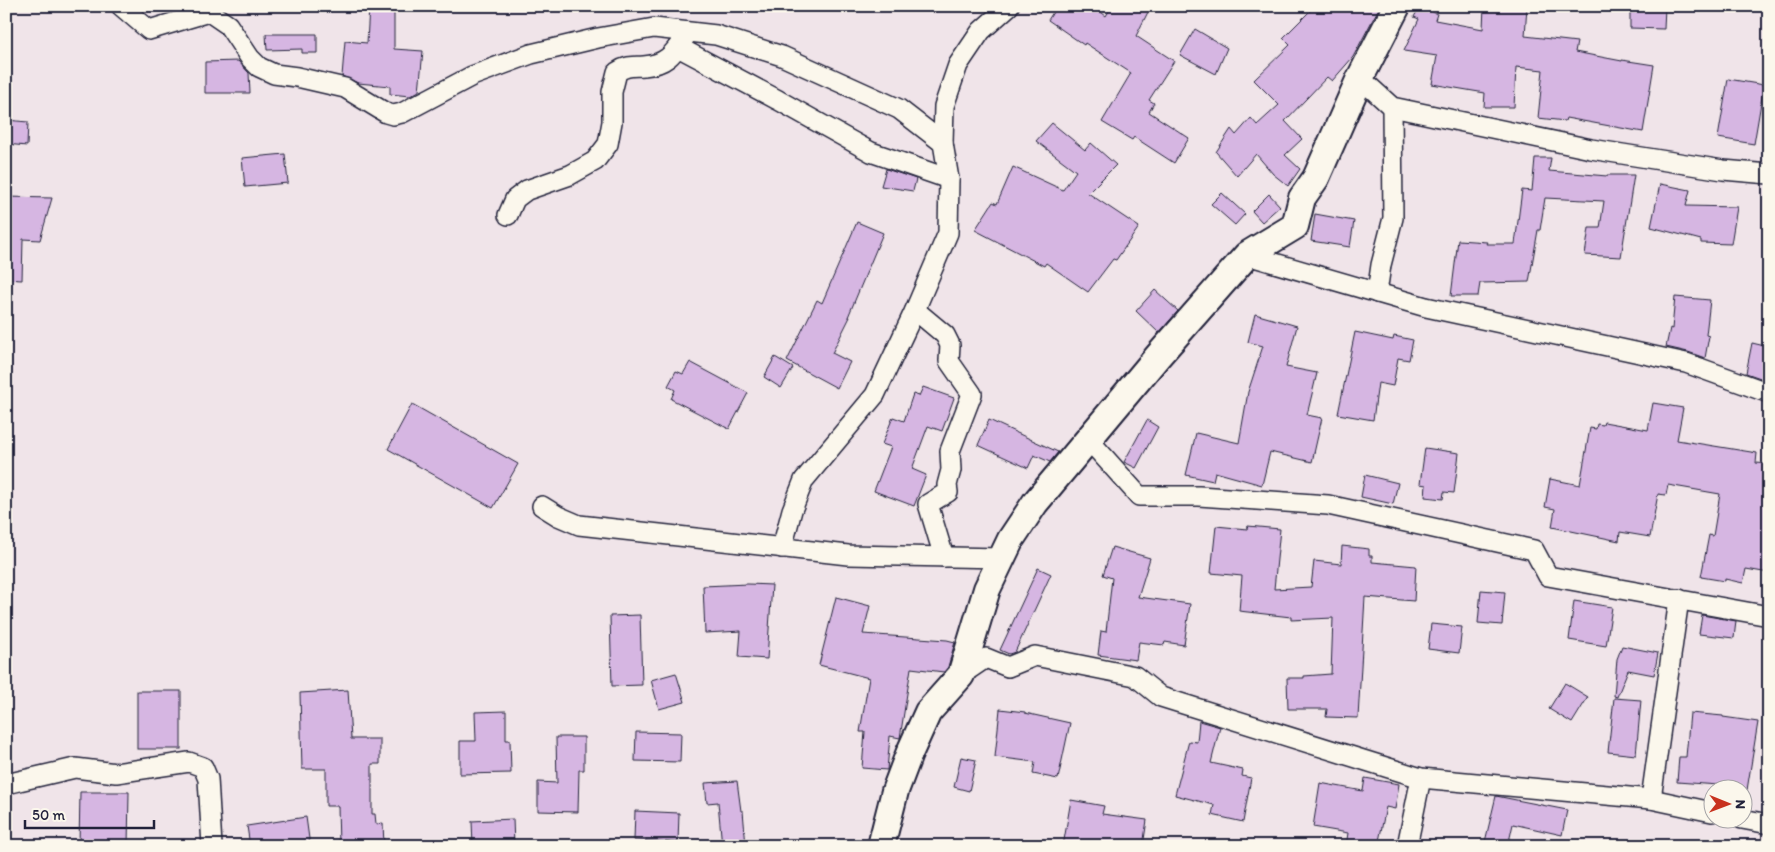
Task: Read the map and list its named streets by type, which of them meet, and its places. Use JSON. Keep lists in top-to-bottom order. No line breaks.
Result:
{"scale_bar":"50 m","north":"right"}
